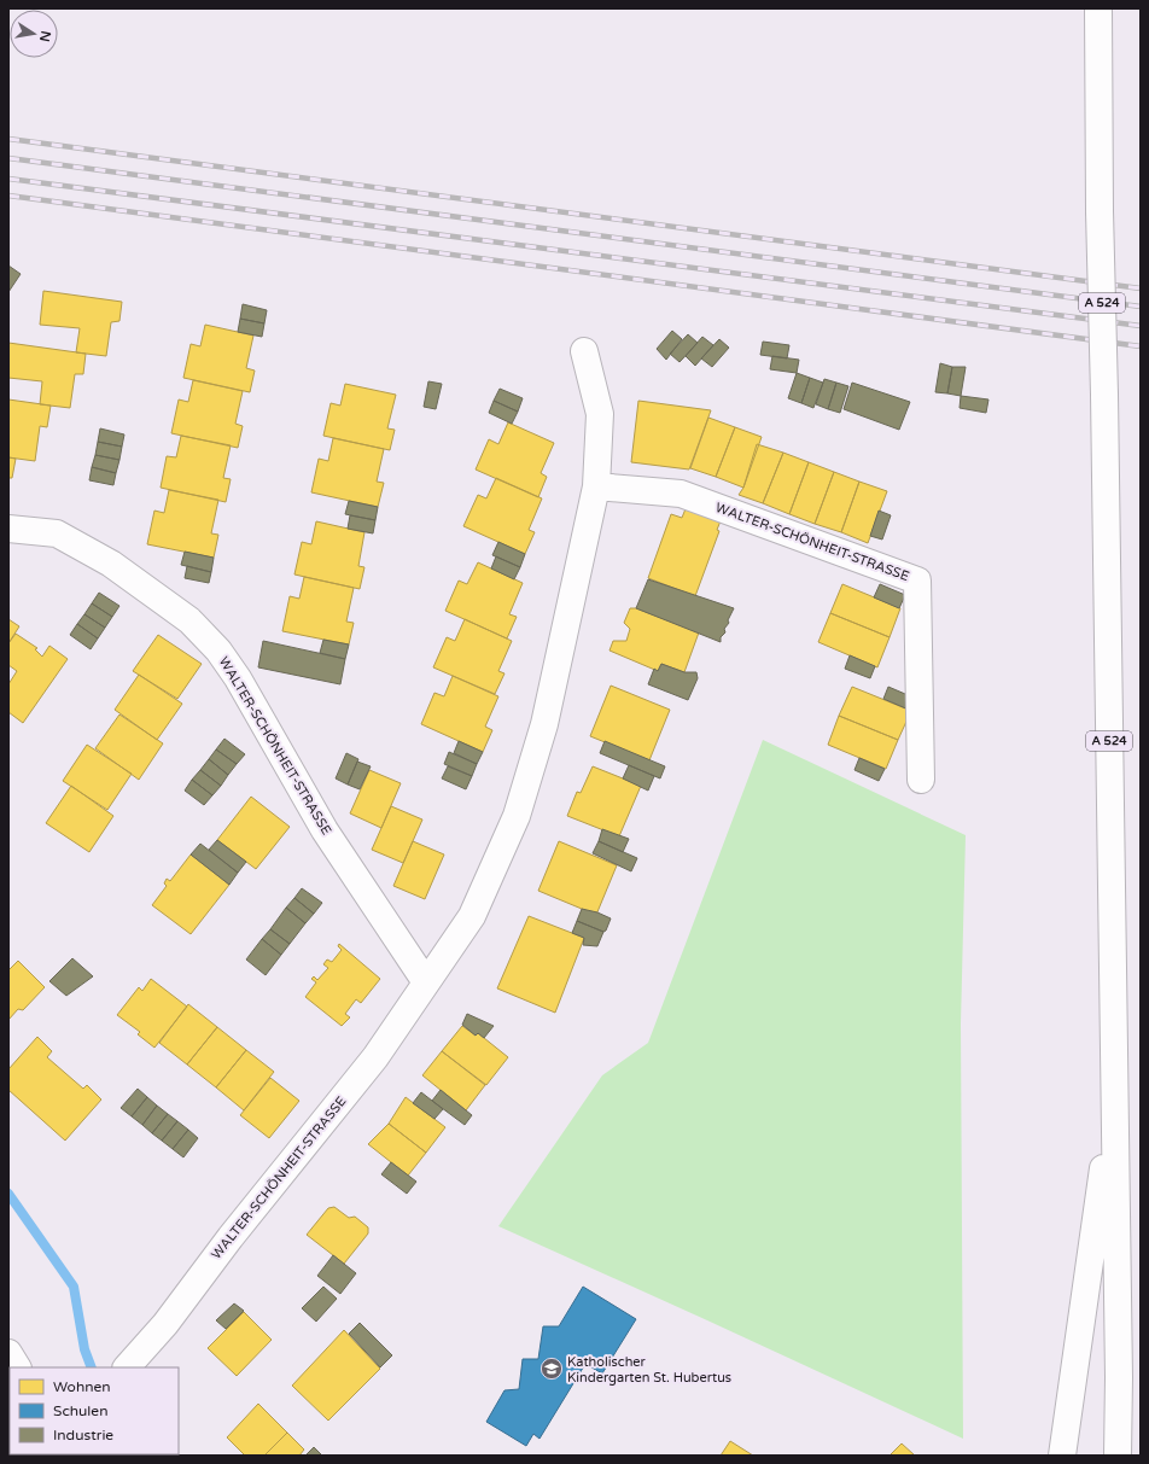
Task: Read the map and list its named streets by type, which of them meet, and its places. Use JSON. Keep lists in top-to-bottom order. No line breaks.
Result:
{"streets":{"main road":["A 524","WALTER-SCHÖNHEIT-STRASSE"]},"places":{"school or university":["Katholischer Kindergarten St. Hubertus"]},"legend":["Wohnen","Schulen","Industrie"],"north":"right"}
